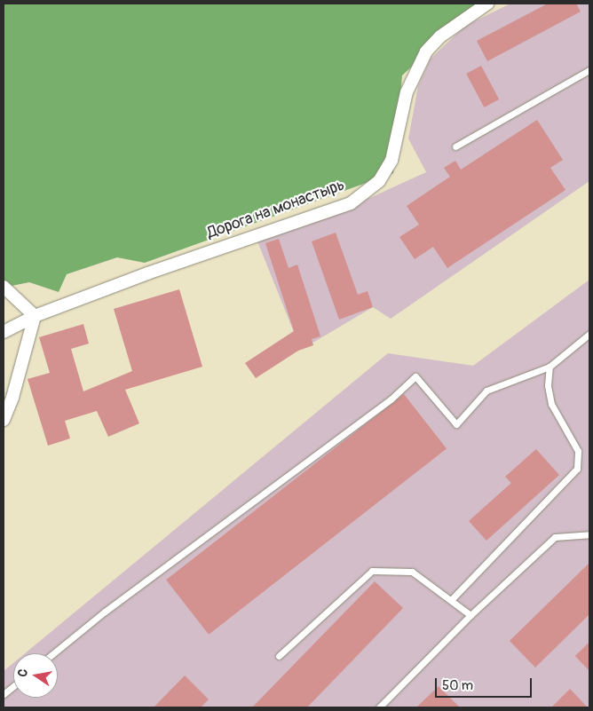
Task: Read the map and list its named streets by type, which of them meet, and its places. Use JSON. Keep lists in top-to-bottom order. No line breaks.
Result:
{"streets":{"street":["Дорога на монастырь"]},"scale_bar":"50 m","north":"left"}
